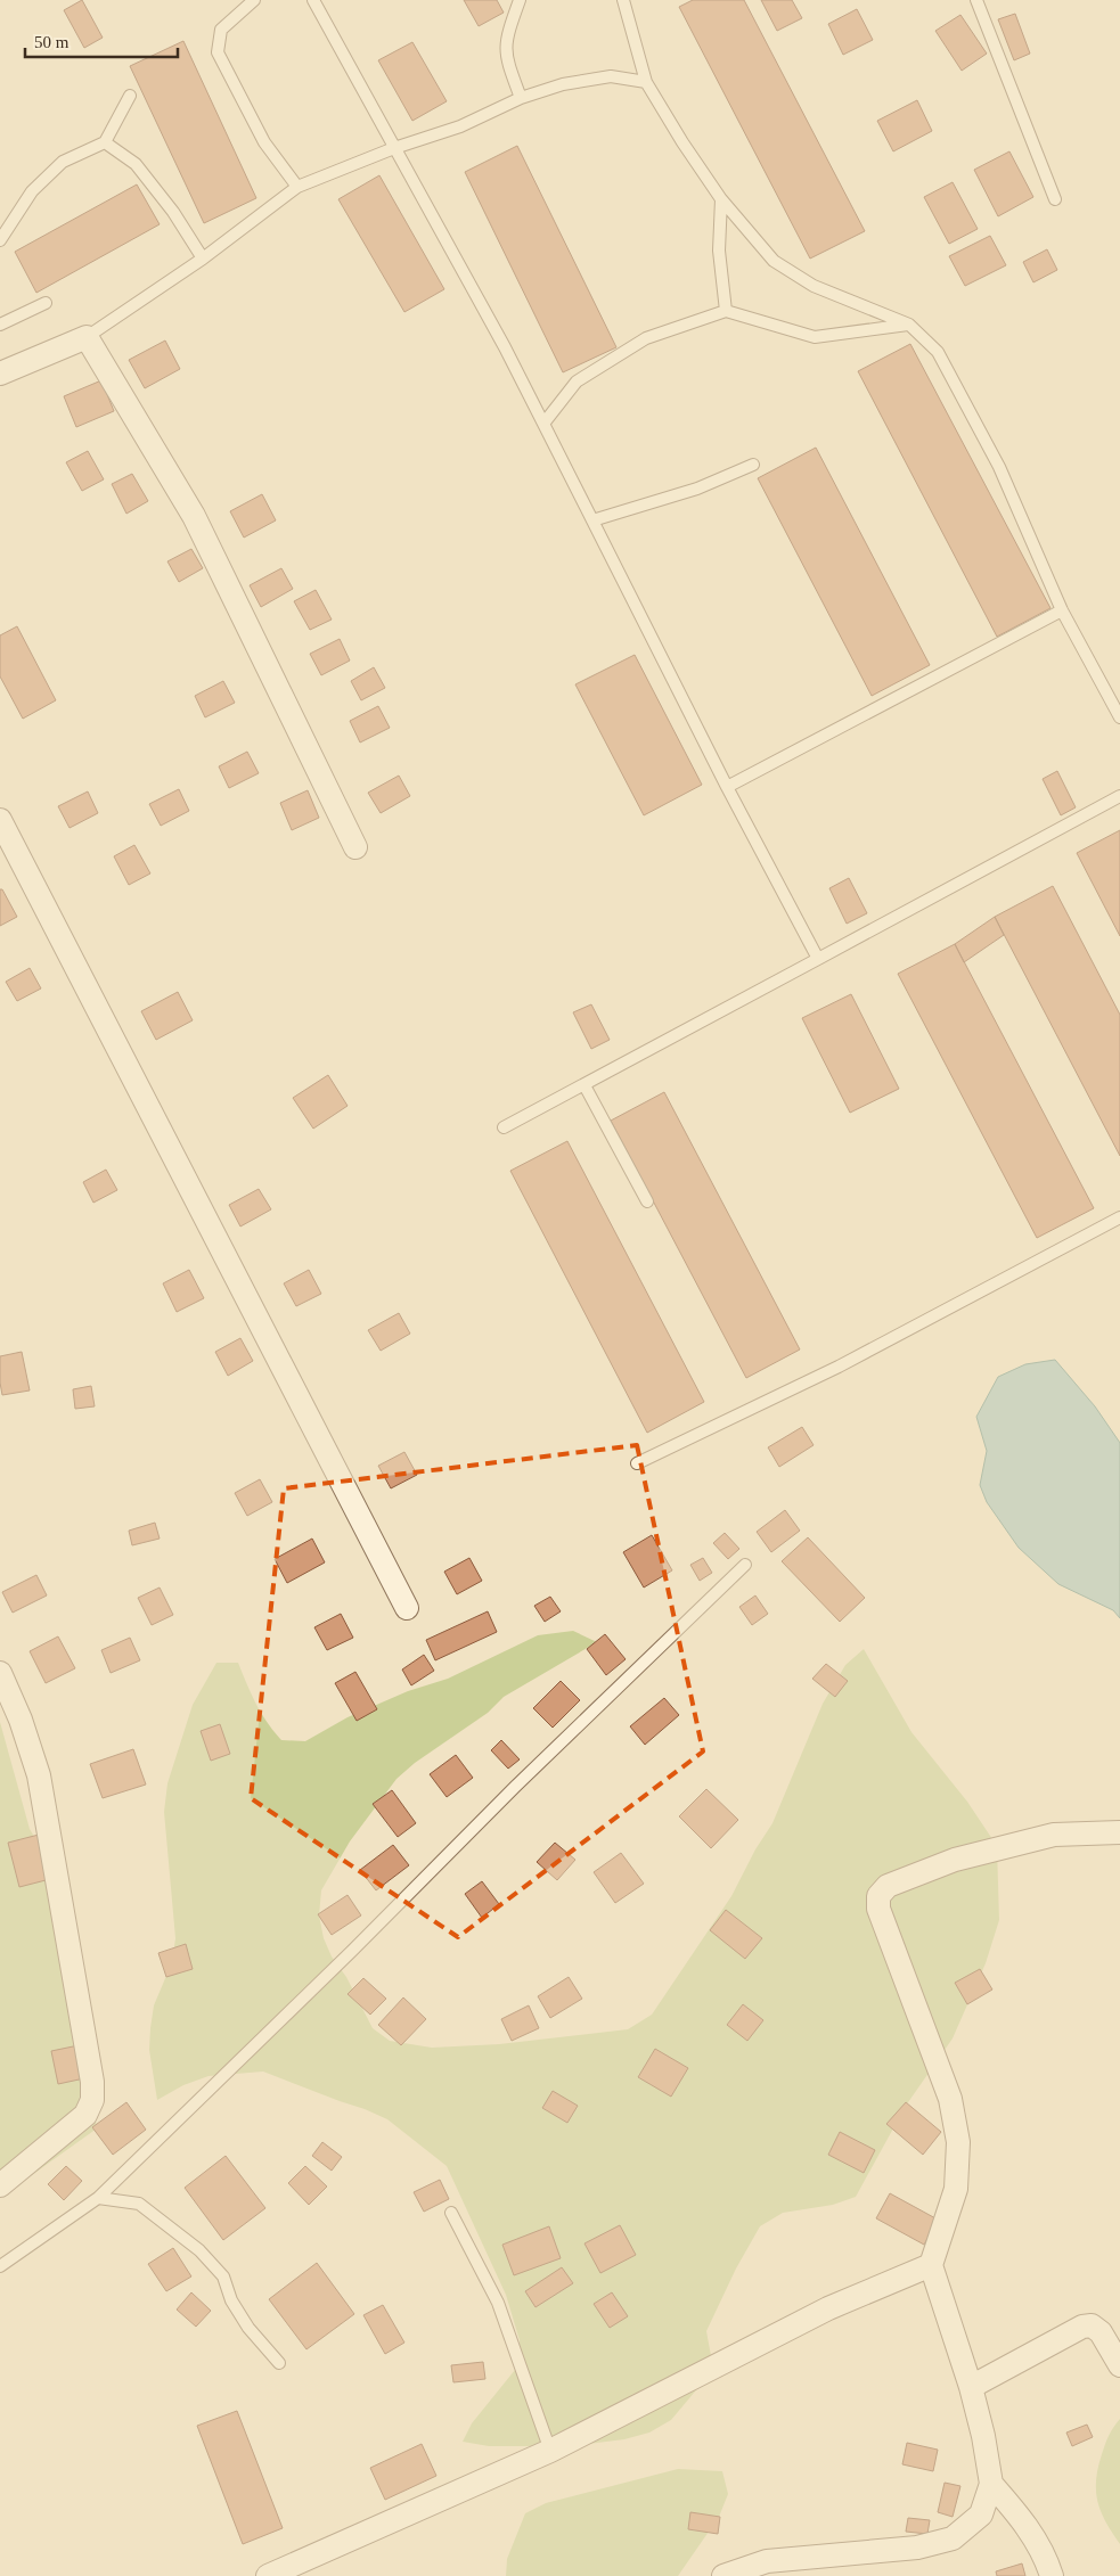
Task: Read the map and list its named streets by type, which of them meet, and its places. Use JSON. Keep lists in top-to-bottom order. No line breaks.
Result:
{"scale_bar":"50 m"}
